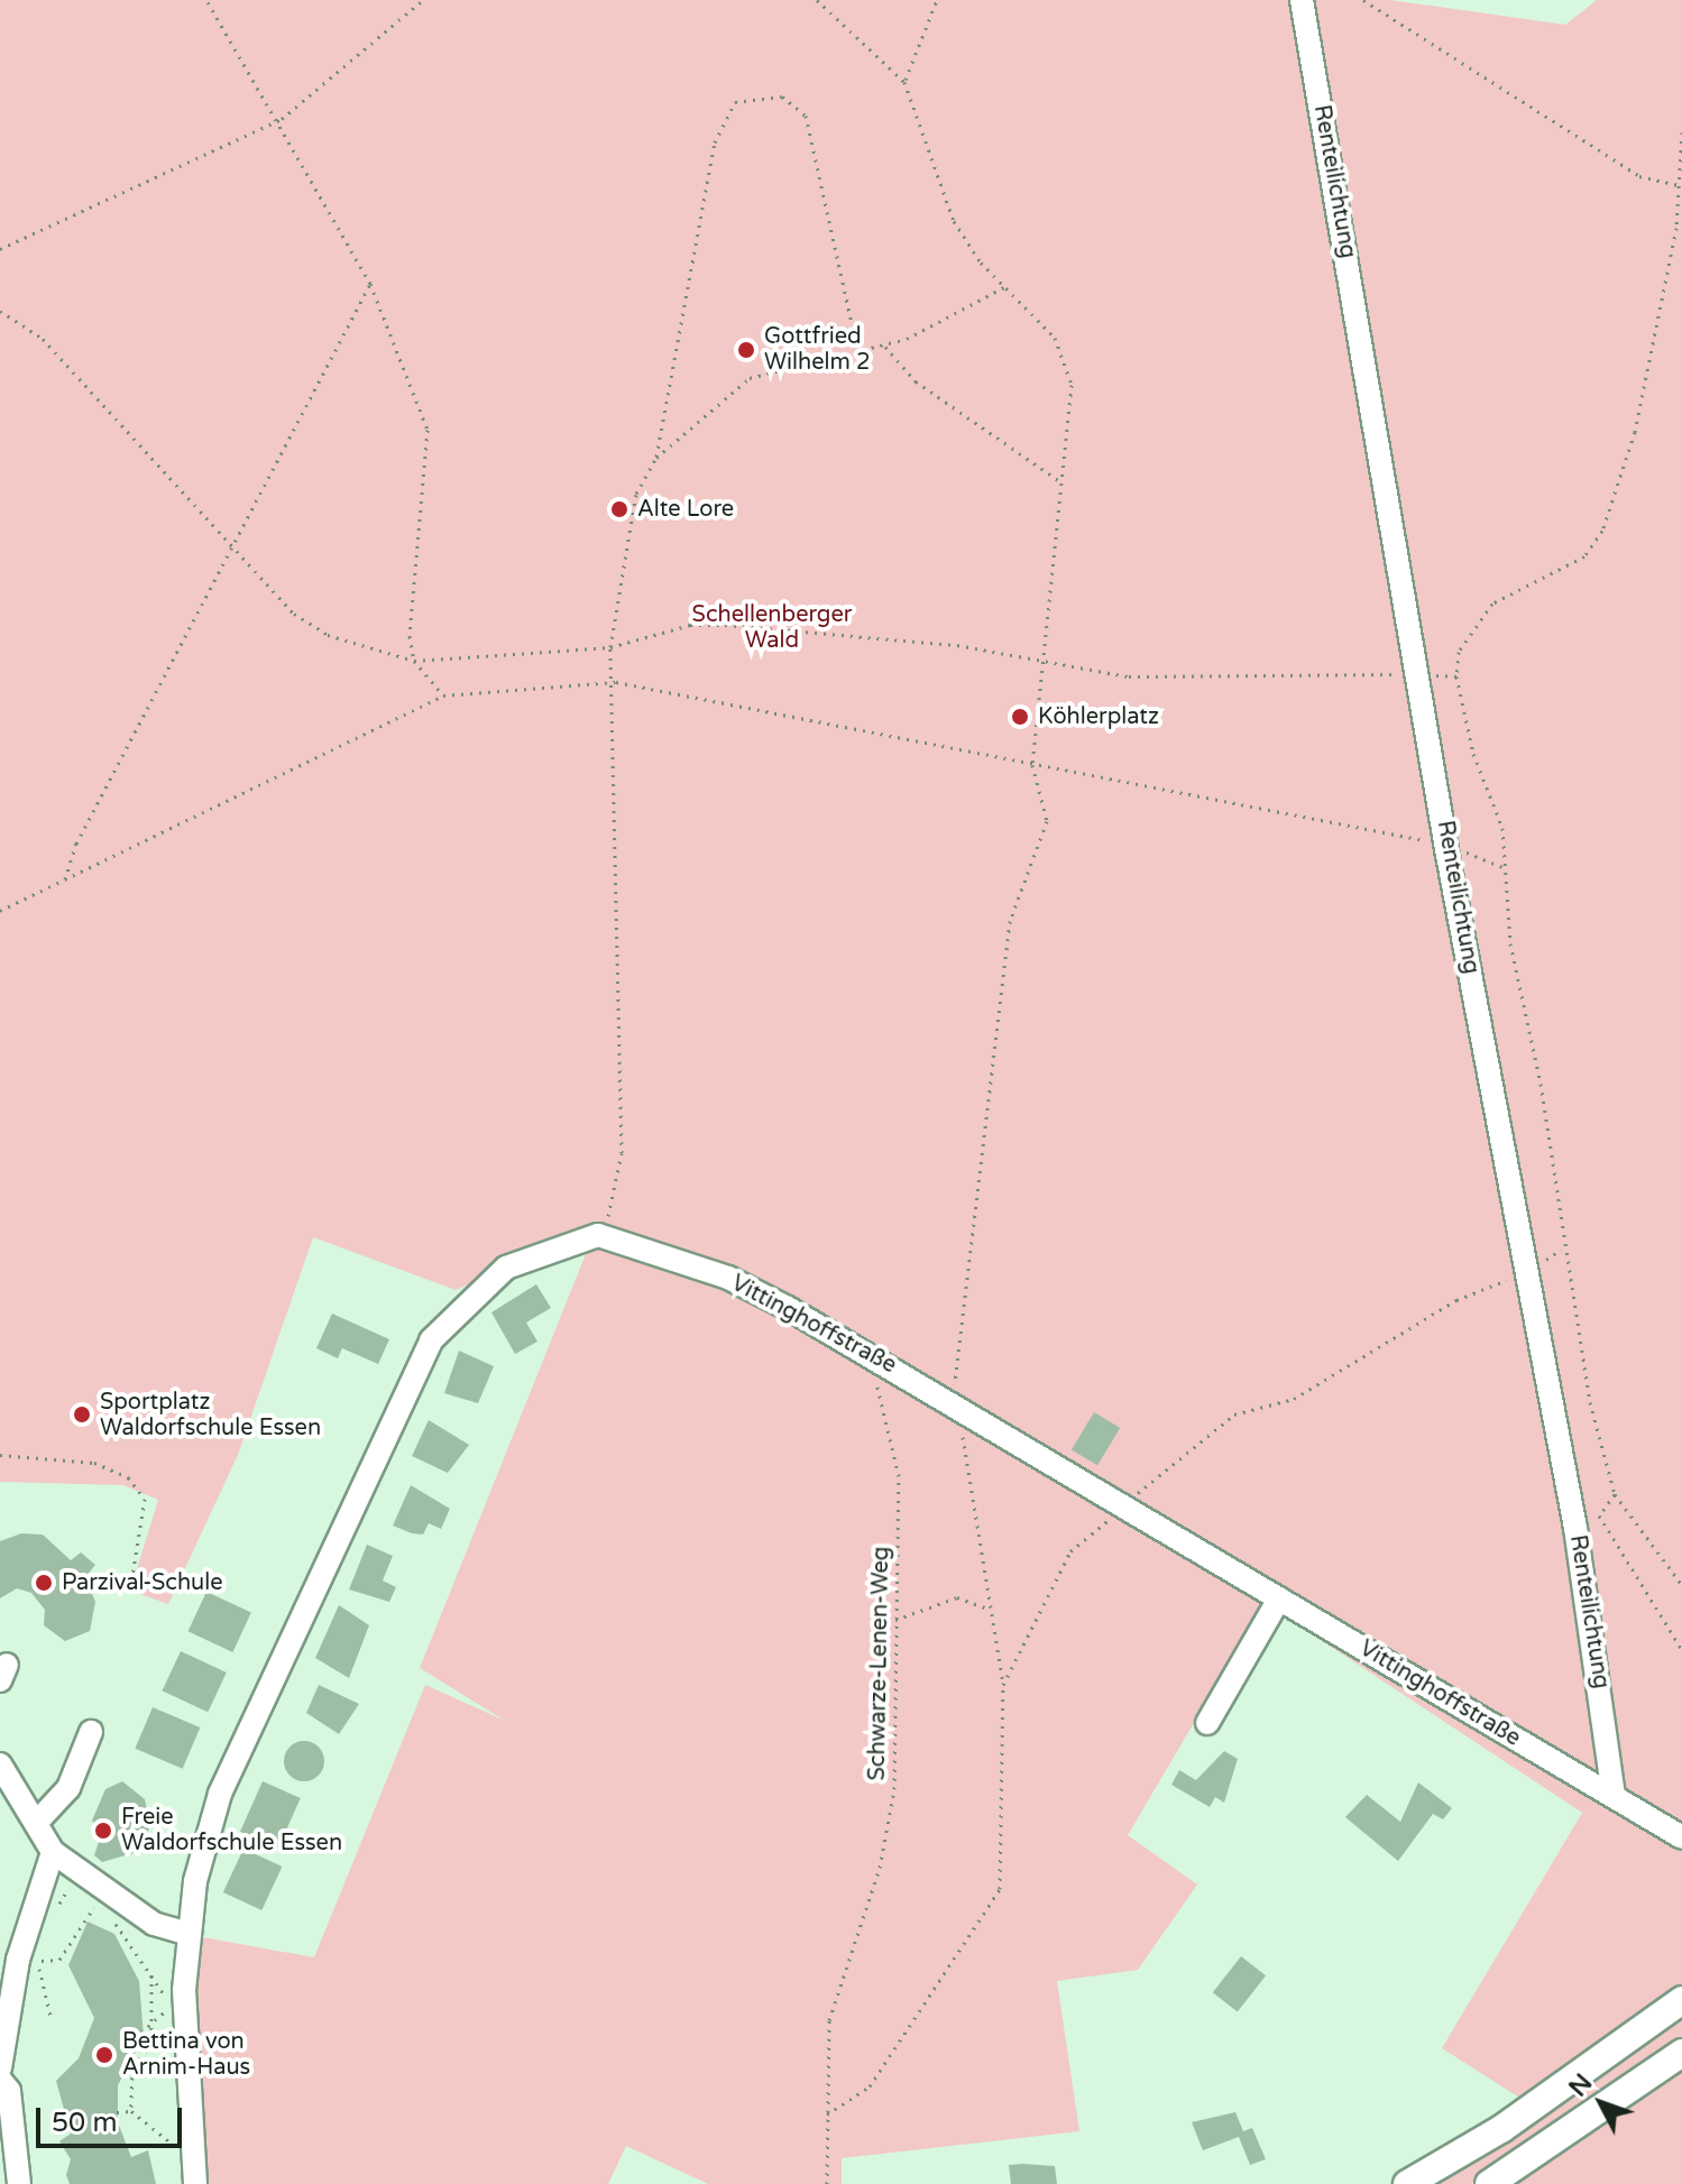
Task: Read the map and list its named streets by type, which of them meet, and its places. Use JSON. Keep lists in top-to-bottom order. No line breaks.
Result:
{"streets":{"street":["Renteilichtung","Vittinghoffstraße"],"path":["Schwarze-Lenen-Weg"]},"crossings":[["Renteilichtung","Vittinghoffstraße"],["Vittinghoffstraße","Schwarze-Lenen-Weg"]],"parks":["Schellenberger Wald"],"places":["Gottfried Wilhelm 2","Alte Lore","Köhlerplatz","Sportplatz Waldorfschule Essen","Parzival-Schule","Freie Waldorfschule Essen","Bettina von Arnim-Haus"],"scale_bar":"50 m","north":"top left"}
